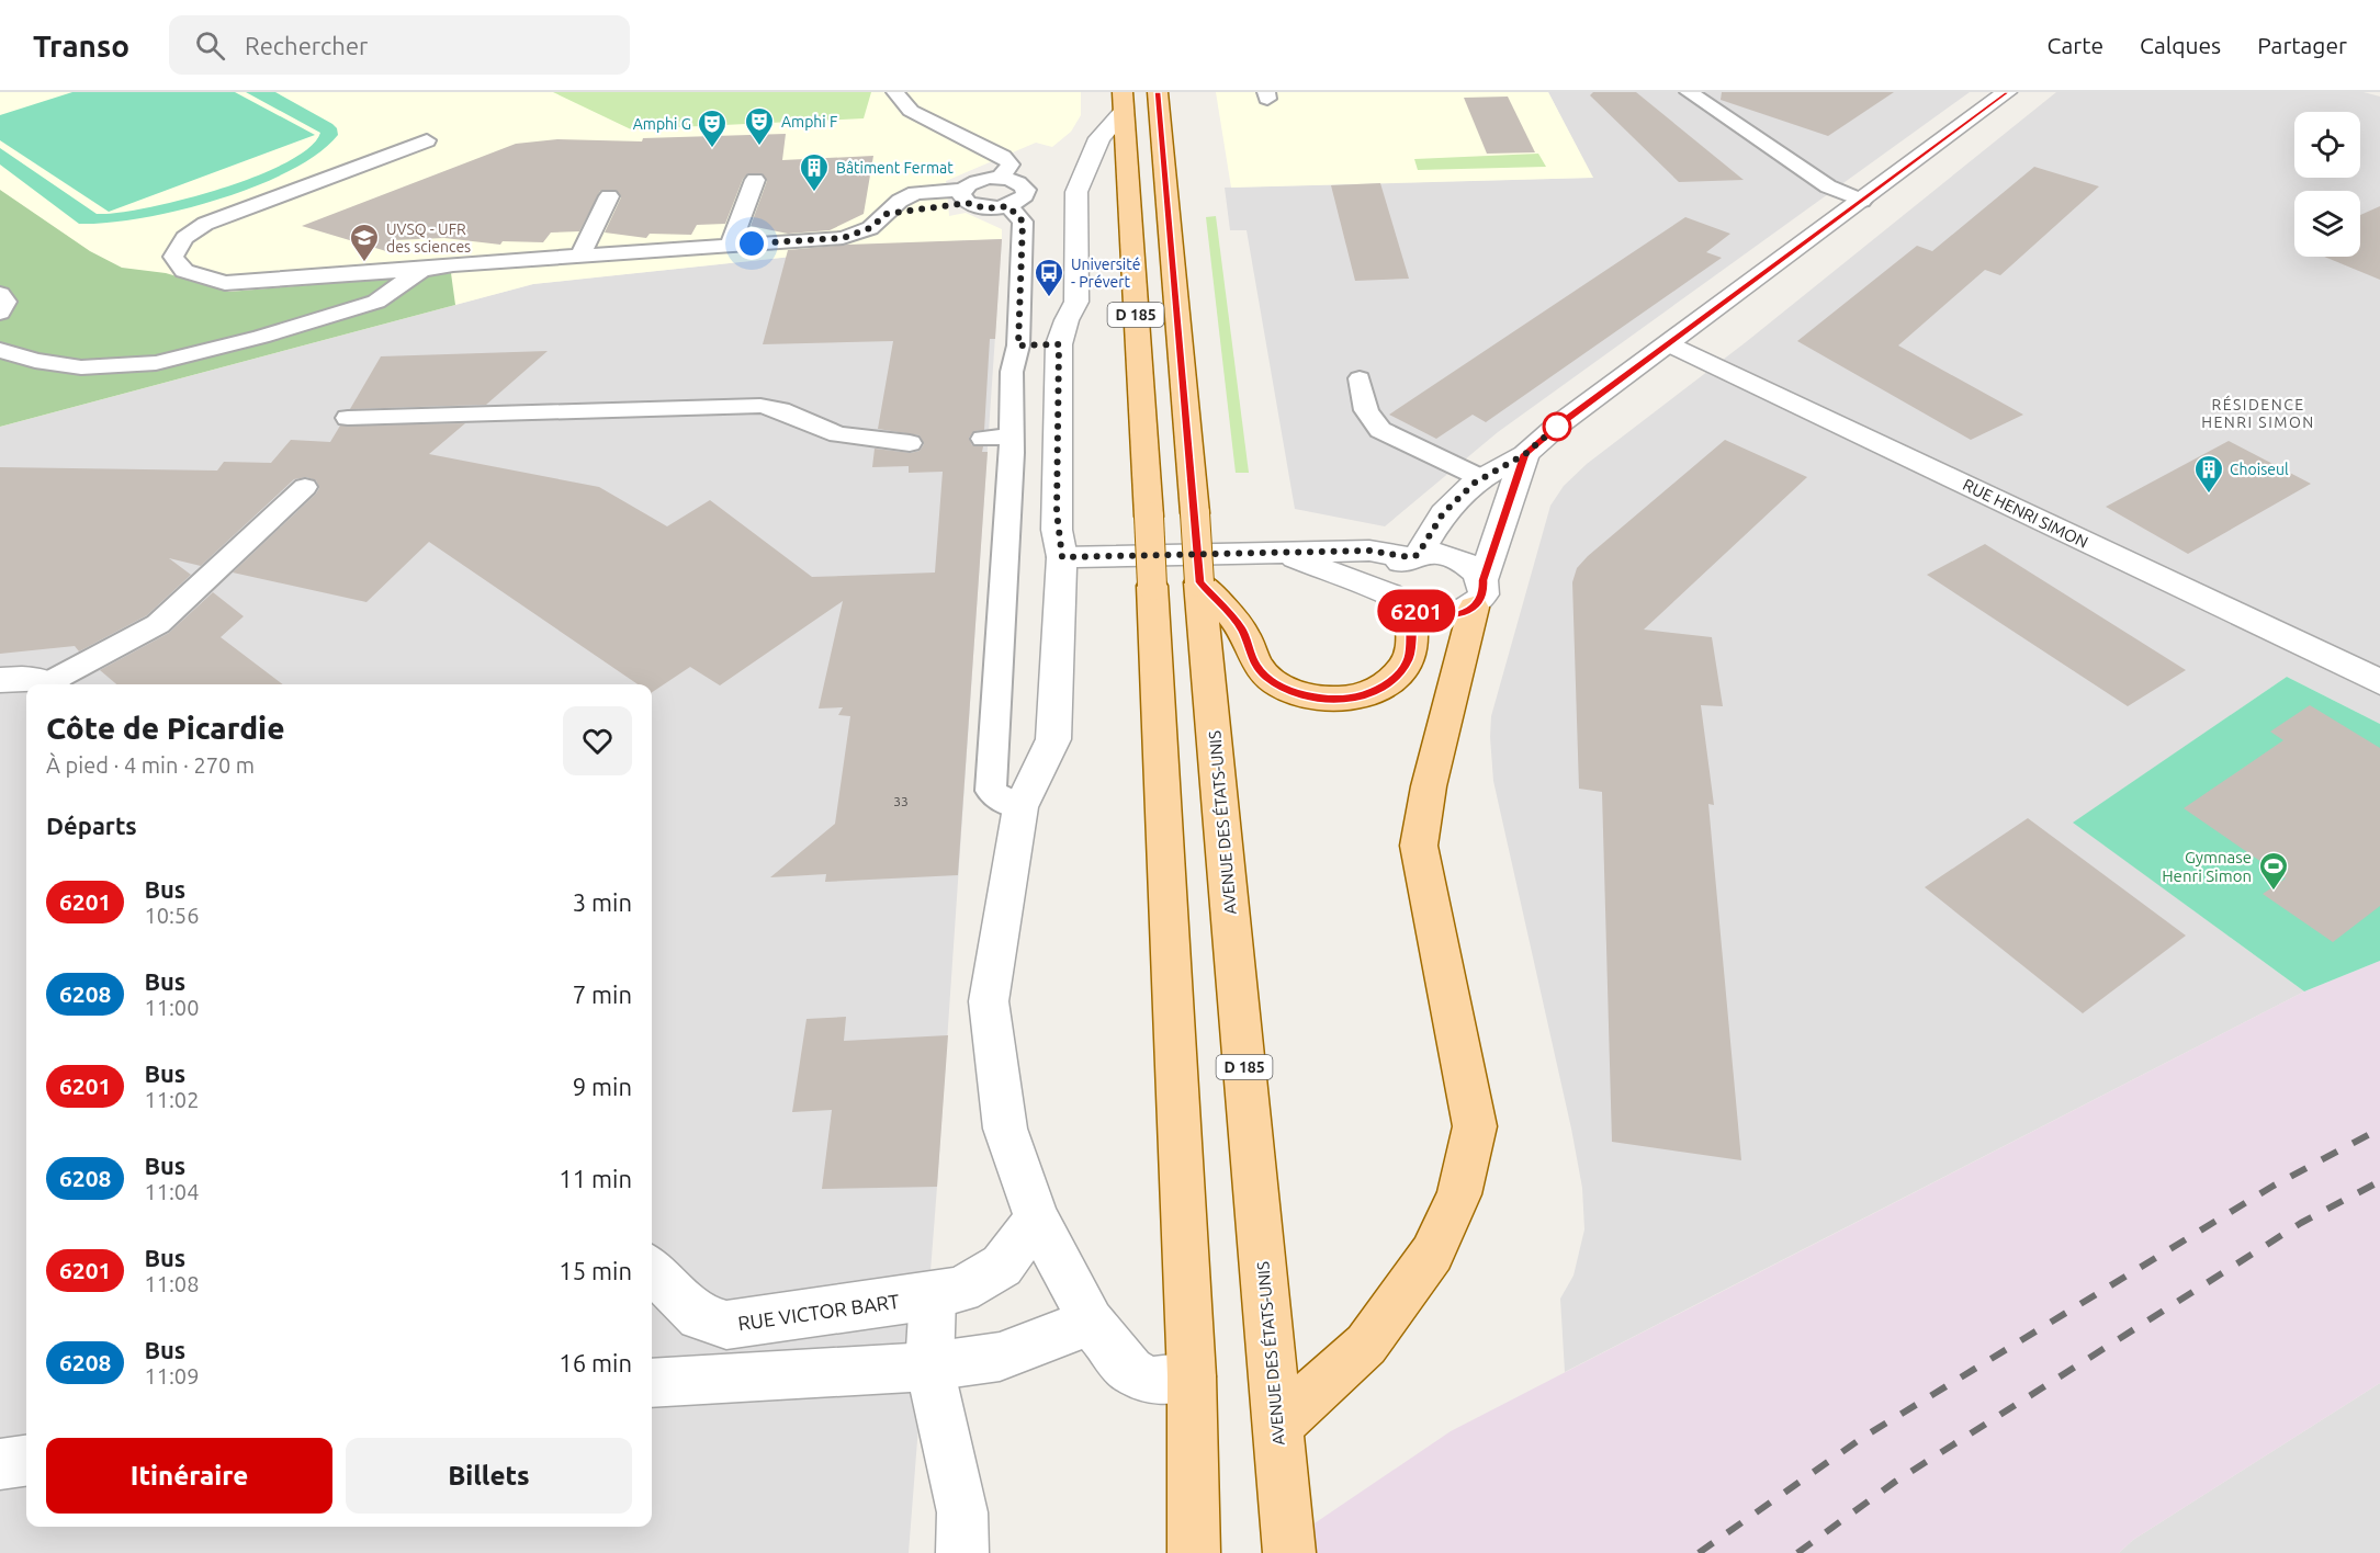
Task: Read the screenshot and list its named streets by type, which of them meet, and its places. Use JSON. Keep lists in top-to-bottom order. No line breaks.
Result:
{"streets":{"main road":["D 185","AVENUE DES ÉTATS-UNIS"],"street":["RUE HENRI SIMON","RUE VICTOR BART"]},"districts":["RÉSIDENCE HENRI SIMON"],"places":{"theatre":["Amphi F","Amphi G"],"building":["Bâtiment Fermat","Choiseul"],"school or university":["UVSQ - UFR des sciences"],"bus stop":["Université - Prévert"],"sports":["Gymnase Henri Simon"]},"lines":["bus line 6201"],"house_numbers":["33"],"page":{"header":"Transo","search":"Rechercher","nav":["Carte","Calques","Partager"],"on_map":"6201","heading":[["Côte de Picardie","À pied · 4 min · 270 m"],"Départs"],"list":[{"mark":"6201","name":"Bus","note":"10:56","value":"3 min"},{"mark":"6208","name":"Bus","note":"11:00","value":"7 min"},{"mark":"6201","name":"Bus","note":"11:02","value":"9 min"},{"mark":"6208","name":"Bus","note":"11:04","value":"11 min"},{"mark":"6201","name":"Bus","note":"11:08","value":"15 min"},{"mark":"6208","name":"Bus","note":"11:09","value":"16 min"}],"buttons":["Itinéraire","Billets"]}}
